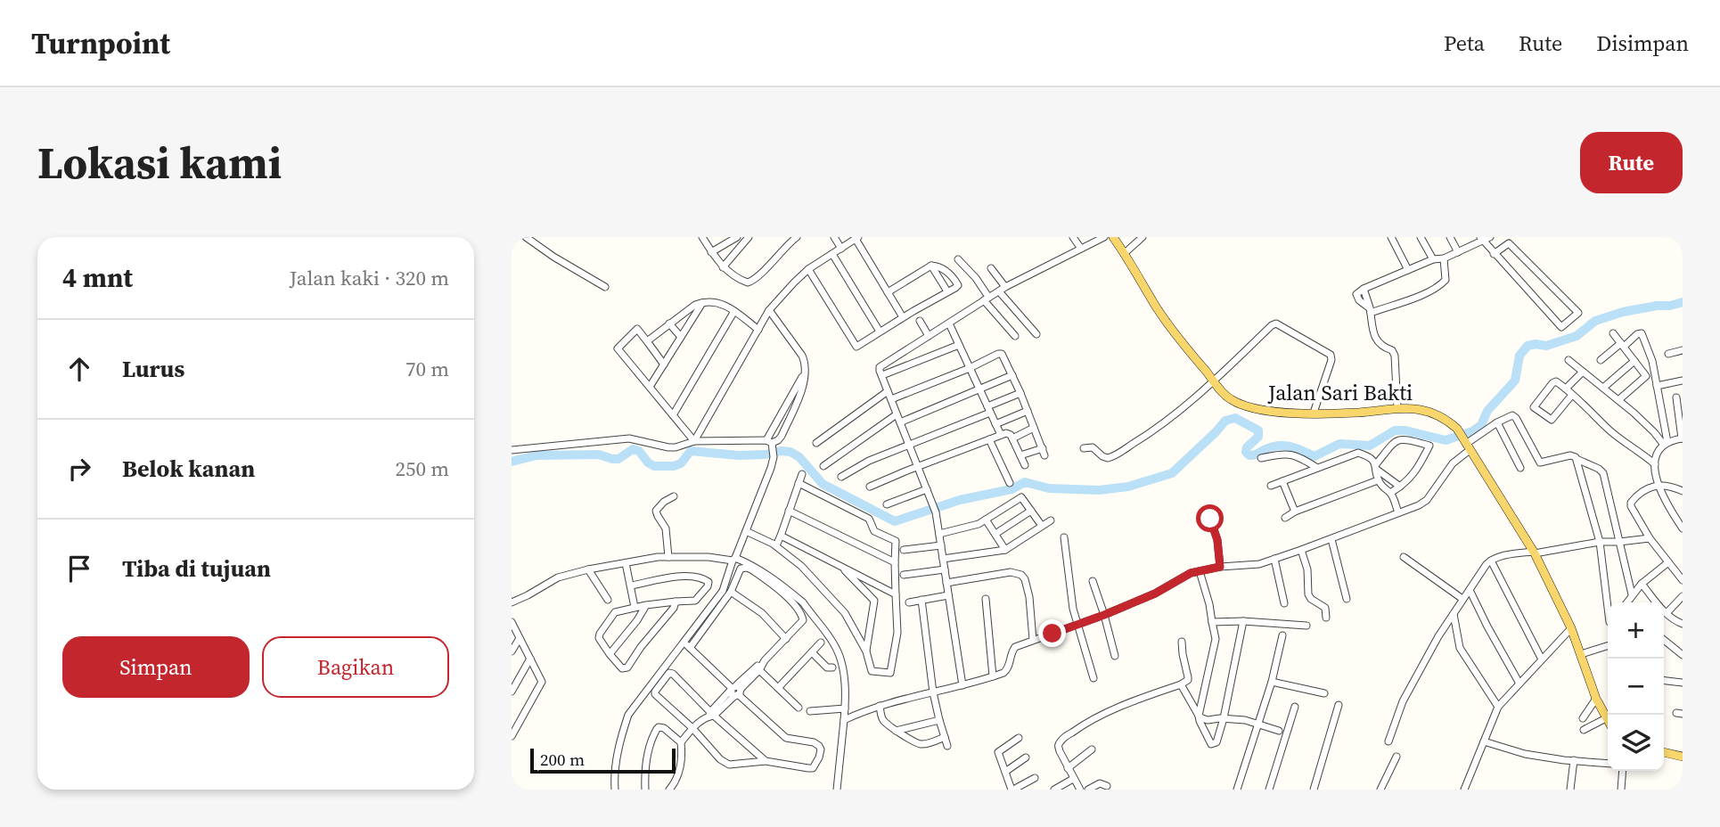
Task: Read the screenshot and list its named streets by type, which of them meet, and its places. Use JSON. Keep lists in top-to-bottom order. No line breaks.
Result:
{"streets":{"main road":["Jalan Sari Bakti"]},"scale_bar":"200 m","page":{"header":"Turnpoint","nav":["Peta","Rute","Disimpan"],"buttons":["Rute",["Simpan","Bagikan"]],"title":"Lokasi kami","heading":["4 mnt","Jalan kaki · 320 m"],"list":[["Lurus","70 m"],["Belok kanan","250 m"],"Tiba di tujuan"],"map_buttons":["+","−"],"scale":"200 m"}}
